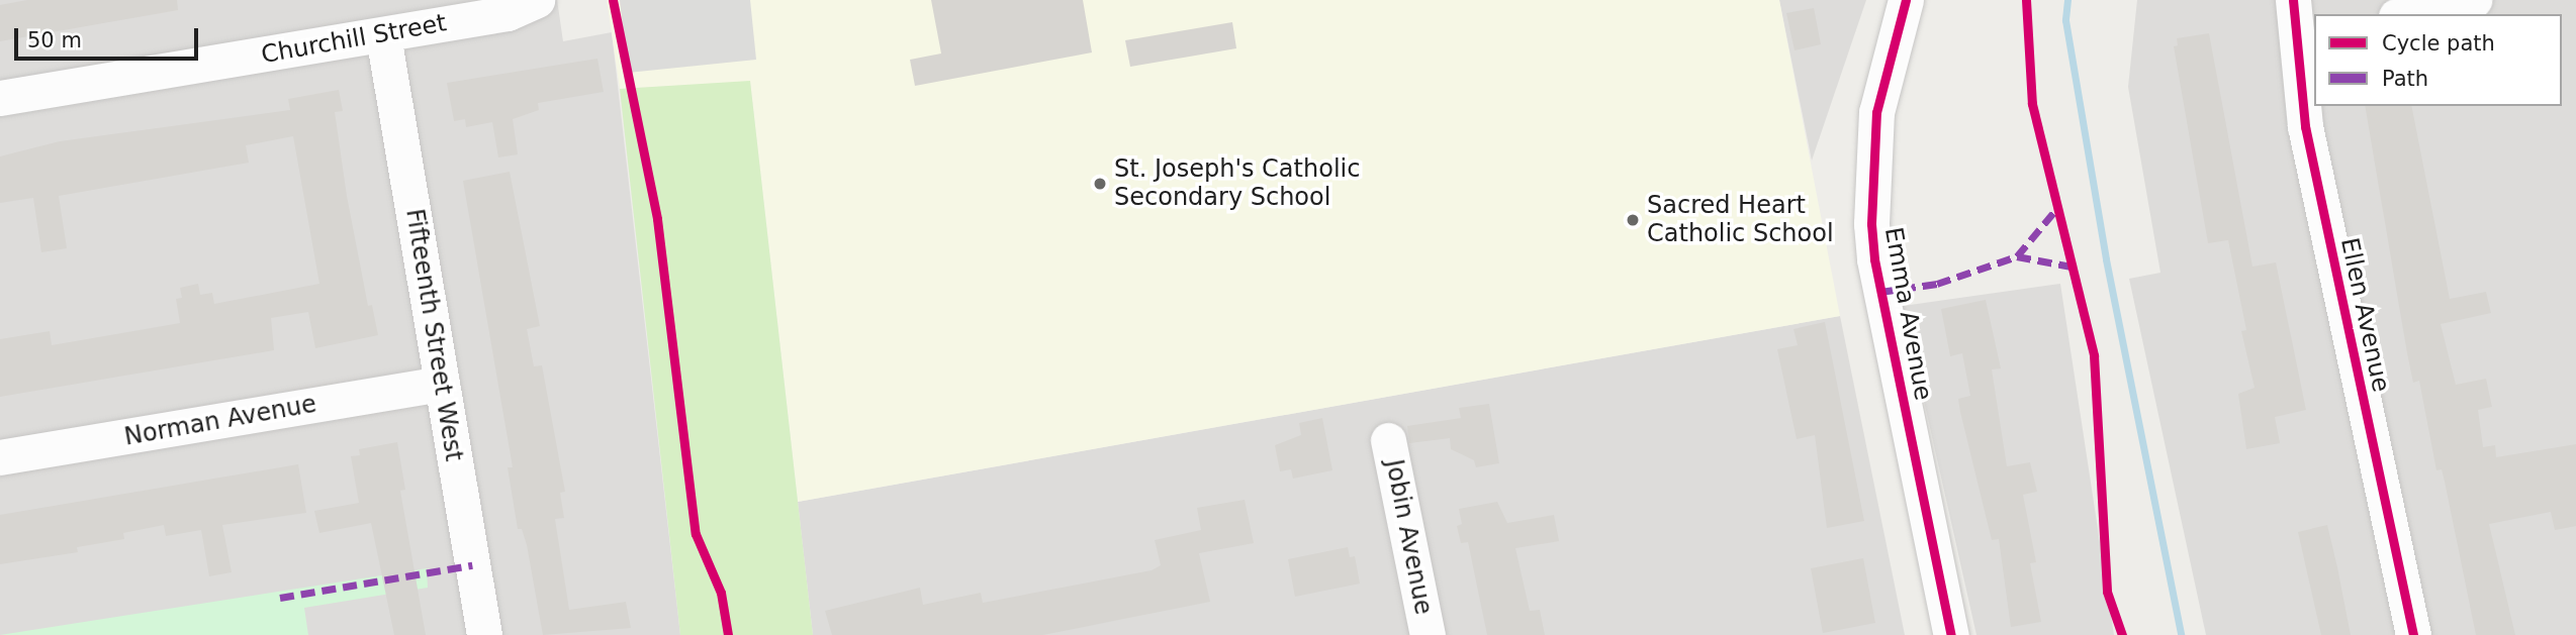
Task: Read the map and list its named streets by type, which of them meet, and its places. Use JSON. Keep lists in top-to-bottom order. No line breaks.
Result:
{"streets":{"street":["Churchill Street","Emma Avenue","Ellen Avenue","Fifteenth Street West","Norman Avenue","Jobin Avenue"]},"crossings":[["Churchill Street","Fifteenth Street West"],["Fifteenth Street West","Norman Avenue"]],"places":["St. Joseph's Catholic Secondary School","Sacred Heart Catholic School"],"legend":["Cycle path","Path"],"scale_bar":"50 m"}
